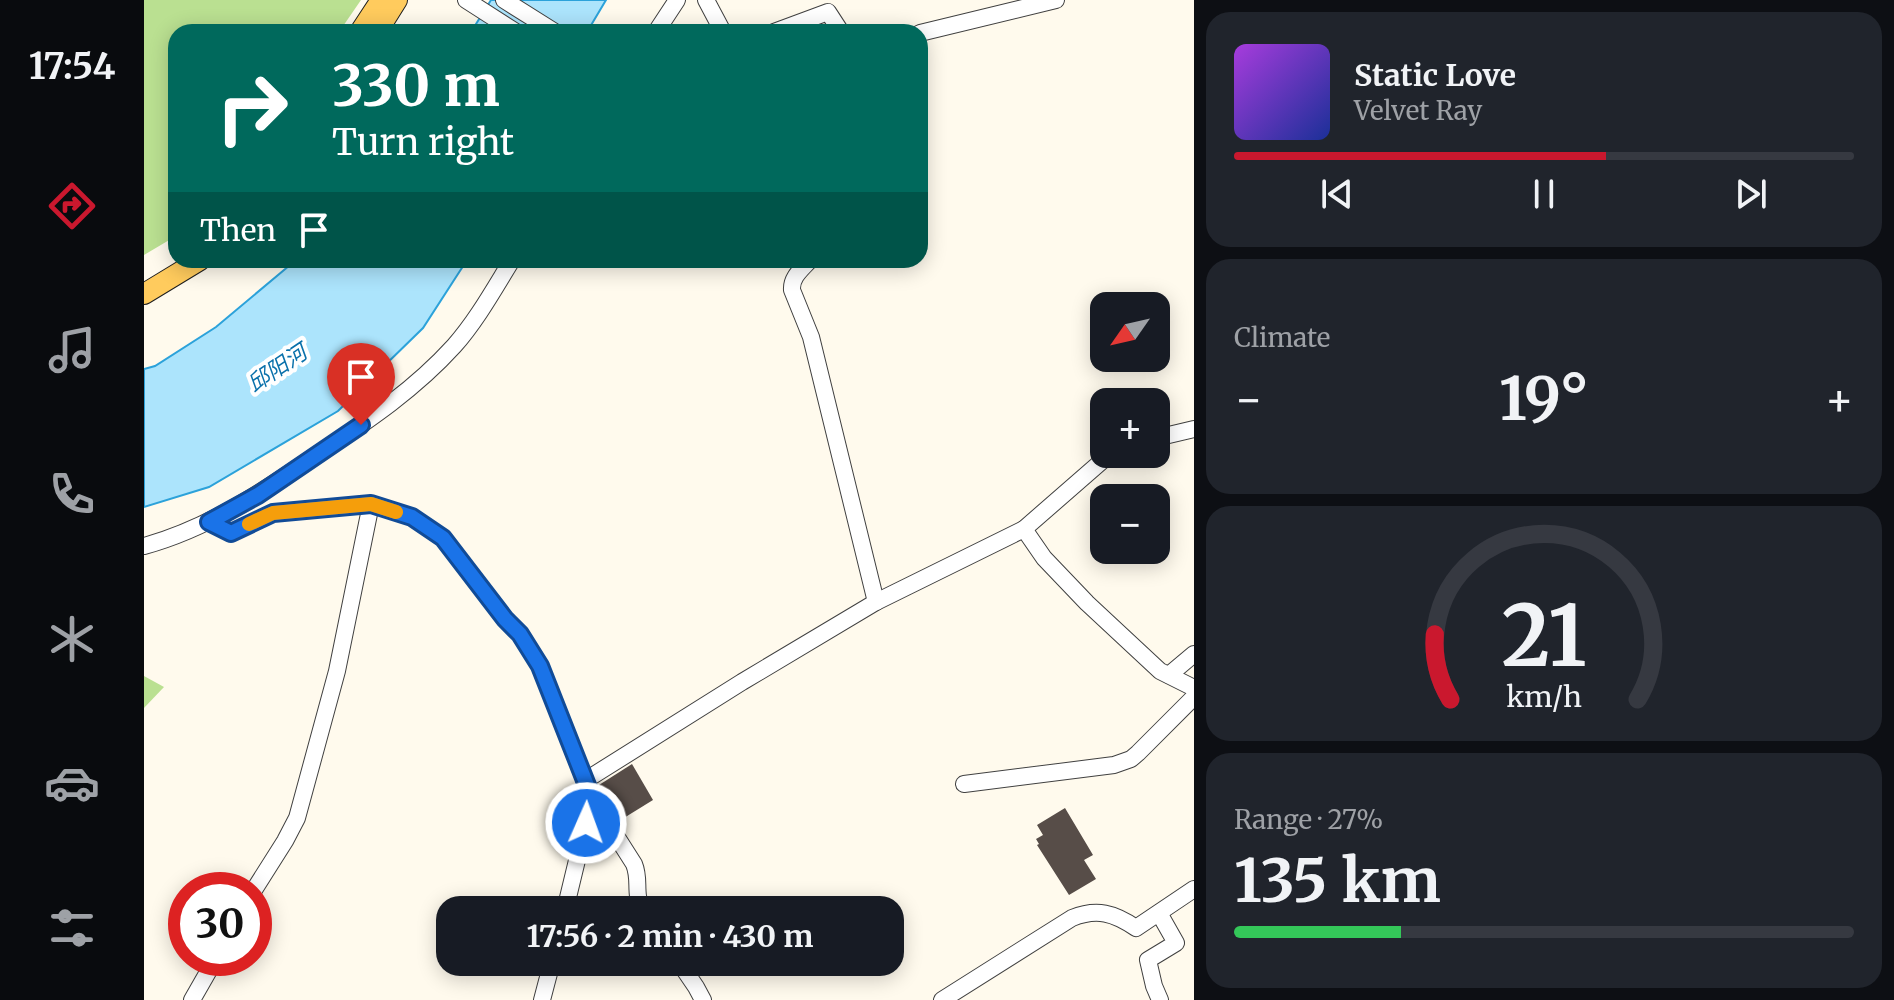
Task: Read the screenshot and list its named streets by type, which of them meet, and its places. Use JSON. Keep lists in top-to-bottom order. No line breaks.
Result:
{"water":["邱阳河"],"north":"bottom left","page":{"tabs":"17:54","turn":["330 m","Turn right"],"song":["Static Love","Velvet Ray"],"then":"Then","tile":["Climate",["Range · 27%","135 km"]],"map_buttons":["+","−"],"heat":["−","19°","+"],"limit":"30","trip":"17:56 · 2 min · 430 m","gauge":["21","km/h"]}}
